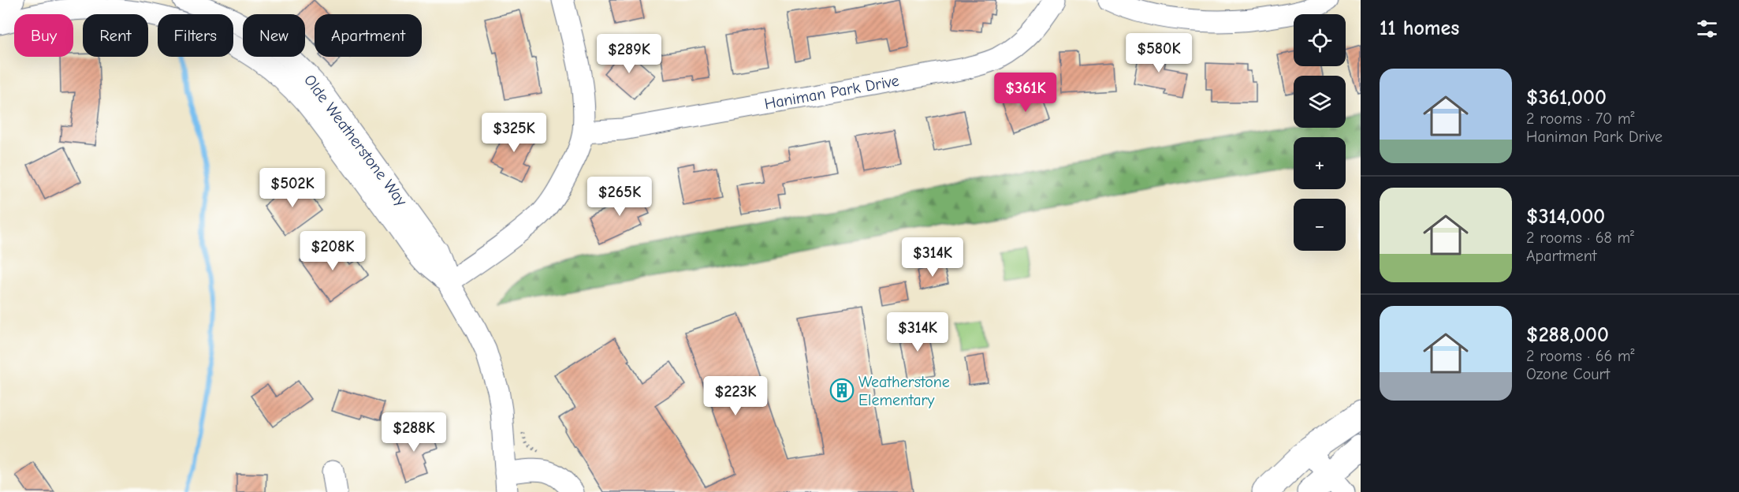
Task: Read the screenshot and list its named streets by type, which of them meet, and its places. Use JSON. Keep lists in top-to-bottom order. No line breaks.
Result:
{"streets":{"street":["Haniman Park Drive","Olde Weatherstone Way"]},"places":{"building":["Weatherstone Elementary"]},"page":{"heading":"11 homes","map_buttons":["+","−"],"chip":["Buy","Rent","Filters","New","Apartment"],"price":["$580K","$289K","$361K","$325K","$502K","$265K","$208K","$314K","$314K","$223K","$288K"],"list":[{"name":"$361,000","note":"2 rooms · 70 m² · Haniman Park Drive"},{"name":"$314,000","note":"2 rooms · 68 m² · Apartment"},{"name":"$288,000","note":"2 rooms · 66 m² · Ozone Court"}]}}
